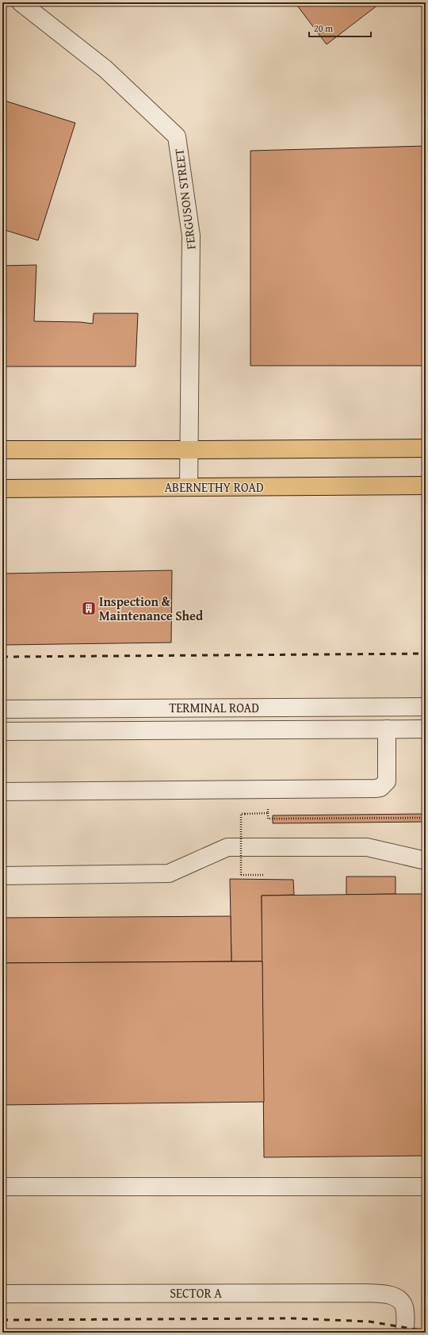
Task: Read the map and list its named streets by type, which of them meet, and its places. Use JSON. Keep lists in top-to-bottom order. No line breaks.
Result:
{"streets":{"main road":["ABERNETHY ROAD"],"street":["FERGUSON STREET","TERMINAL ROAD","SECTOR A"]},"crossings":[["FERGUSON STREET","ABERNETHY ROAD"]],"places":{"building":["Inspection & Maintenance Shed"]},"scale_bar":"20 m"}
